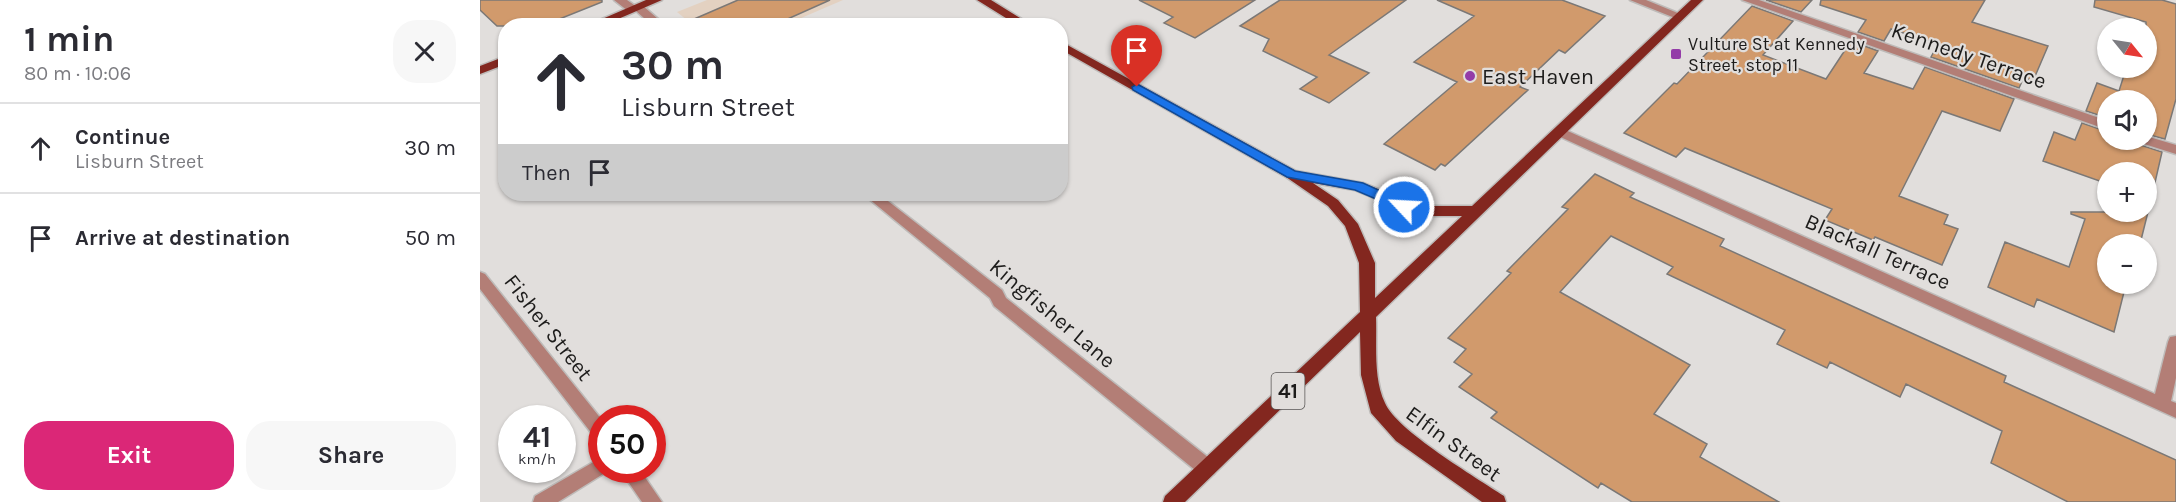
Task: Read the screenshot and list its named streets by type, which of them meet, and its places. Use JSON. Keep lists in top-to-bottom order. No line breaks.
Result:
{"streets":{"main road":["41","Elfin Street"],"street":["Kennedy Terrace","Blackall Terrace","Kingfisher Lane","Fisher Street"]},"crossings":[["Blackall Terrace","41"],["Kingfisher Lane","41"],["41","Elfin Street"]],"places":{"transit":["Vulture St at Kennedy Street, stop 11"],"other":["East Haven"]},"north":"bottom right","page":{"heading":["1 min","80 m · 10:06"],"map_buttons":["+","−"],"turn":["30 m","Lisburn Street"],"list":[{"name":"Continue","note":"Lisburn Street","value":"30 m"},{"name":"Arrive at destination","value":"50 m"}],"then":"Then","speed":"41 km/h","limit":"50","buttons":["Exit","Share"]}}
